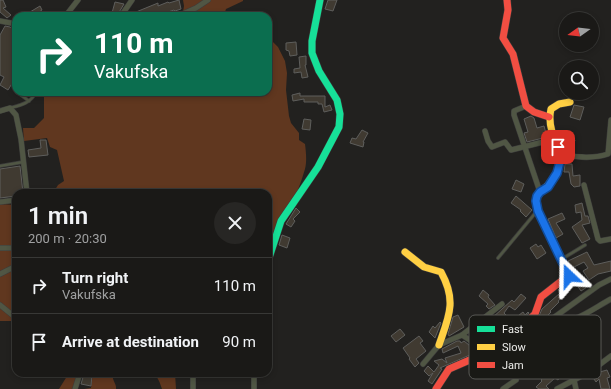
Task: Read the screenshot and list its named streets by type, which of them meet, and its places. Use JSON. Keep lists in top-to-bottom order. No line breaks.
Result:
{"legend":["Fast","Slow","Jam"],"north":"left","page":{"turn":["110 m","Vakufska"],"heading":["1 min","200 m · 20:30"],"list":[{"name":"Turn right","note":"Vakufska","value":"110 m"},{"name":"Arrive at destination","value":"90 m"}]}}
